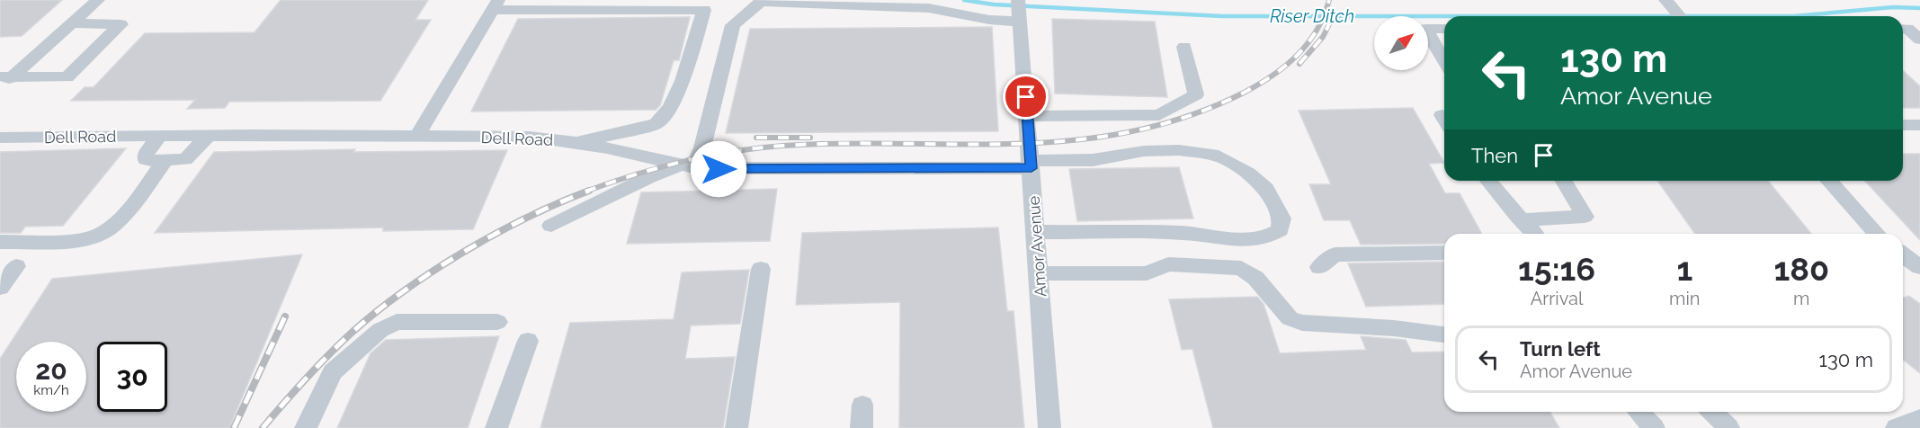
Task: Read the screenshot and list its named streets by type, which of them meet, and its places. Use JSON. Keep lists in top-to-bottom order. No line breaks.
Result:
{"streets":{"street":["Dell Road","Amor Avenue"]},"crossings":[["Dell Road","Amor Avenue"]],"water":["Riser Ditch"],"north":"top right","page":{"turn":["130 m","Amor Avenue"],"then":"Then","eta":["15:16","Arrival","1","min","180","m"],"list":[{"name":"Turn left","note":"Amor Avenue","value":"130 m"}],"speed":"20 km/h","limit":"30"}}
